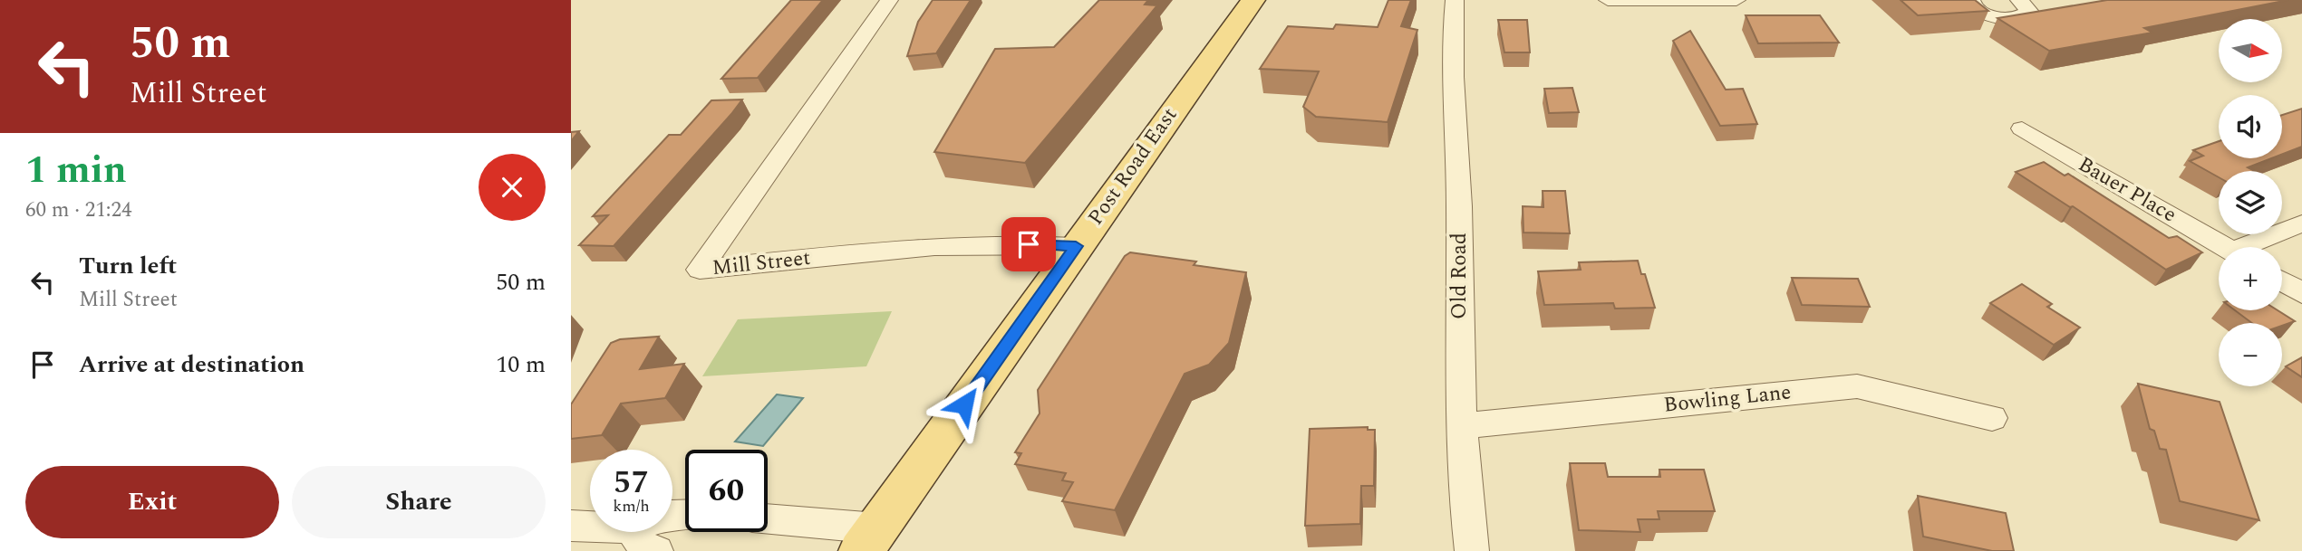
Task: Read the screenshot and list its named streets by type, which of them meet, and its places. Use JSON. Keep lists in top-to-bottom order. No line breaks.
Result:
{"streets":{"main road":["Post Road East"],"street":["Bauer Place","Mill Street","Old Road","Bowling Lane"]},"crossings":[["Post Road East","Mill Street"],["Old Road","Bowling Lane"]],"north":"right","page":{"turn":["50 m","Mill Street"],"map_buttons":["+","−"],"heading":["1 min","60 m · 21:24"],"list":[{"name":"Turn left","note":"Mill Street","value":"50 m"},{"name":"Arrive at destination","value":"10 m"}],"speed":"57 km/h","limit":"60","buttons":["Exit","Share"]}}
